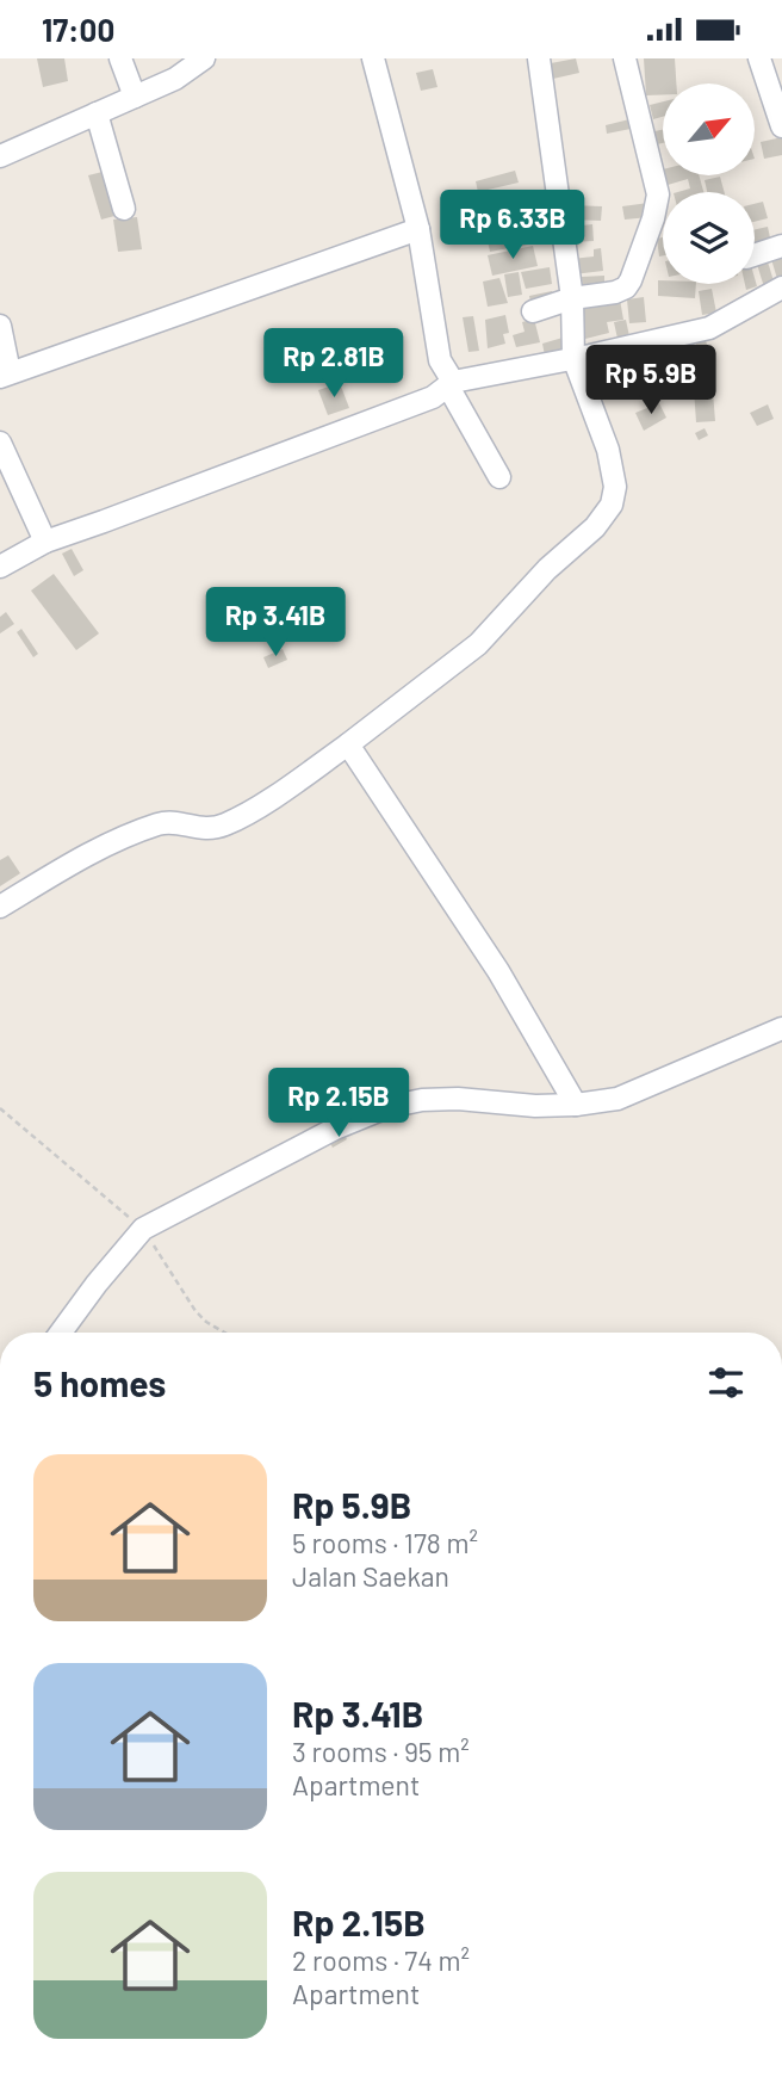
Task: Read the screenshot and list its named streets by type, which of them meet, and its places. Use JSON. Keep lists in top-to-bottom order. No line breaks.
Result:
{"north":"top right","page":{"status":"17:00","price":["Rp 6.33B","Rp 2.81B","Rp 5.9B","Rp 3.41B","Rp 2.15B"],"heading":"5 homes","list":[{"name":"Rp 5.9B","note":"5 rooms · 178 m² · Jalan Saekan"},{"name":"Rp 3.41B","note":"3 rooms · 95 m² · Apartment"},{"name":"Rp 2.15B","note":"2 rooms · 74 m² · Apartment"}]}}
